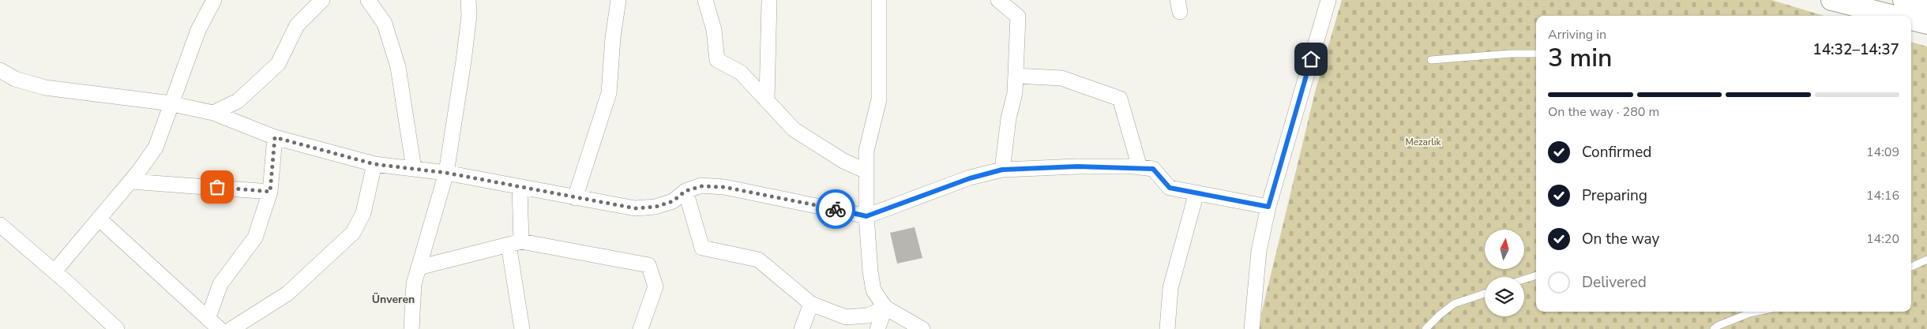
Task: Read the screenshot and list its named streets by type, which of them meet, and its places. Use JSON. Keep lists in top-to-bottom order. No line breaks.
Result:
{"districts":["Ünveren"],"parks":["Mezarlık"],"north":"top","page":{"heading":["3 min","Arriving in","14:32–14:37"],"bar":"On the way · 280 m","list":[["Confirmed","14:09"],["Preparing","14:16"],["On the way","14:20"],"Delivered"]}}
